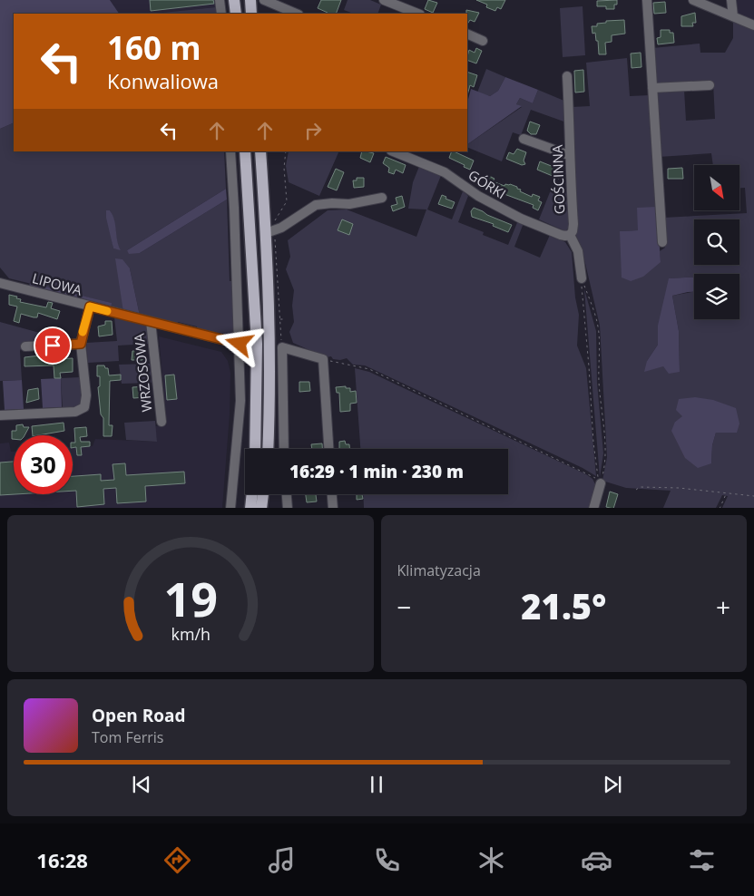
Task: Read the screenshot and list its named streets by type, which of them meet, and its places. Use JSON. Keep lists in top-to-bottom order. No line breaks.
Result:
{"streets":{"street":["GOŚCINNA","GÓRKI","LIPOWA","WRZOSOWA"]},"crossings":[["GOŚCINNA","GÓRKI"],["LIPOWA","WRZOSOWA"]],"north":"bottom right","page":{"turn":["160 m","Konwaliowa"],"limit":"30","trip":"16:29 · 1 min · 230 m","tile":"Klimatyzacja","heat":["−","21.5°","+"],"song":["Open Road","Tom Ferris"],"tabs":"16:28","gauge":["19","km/h"]}}
